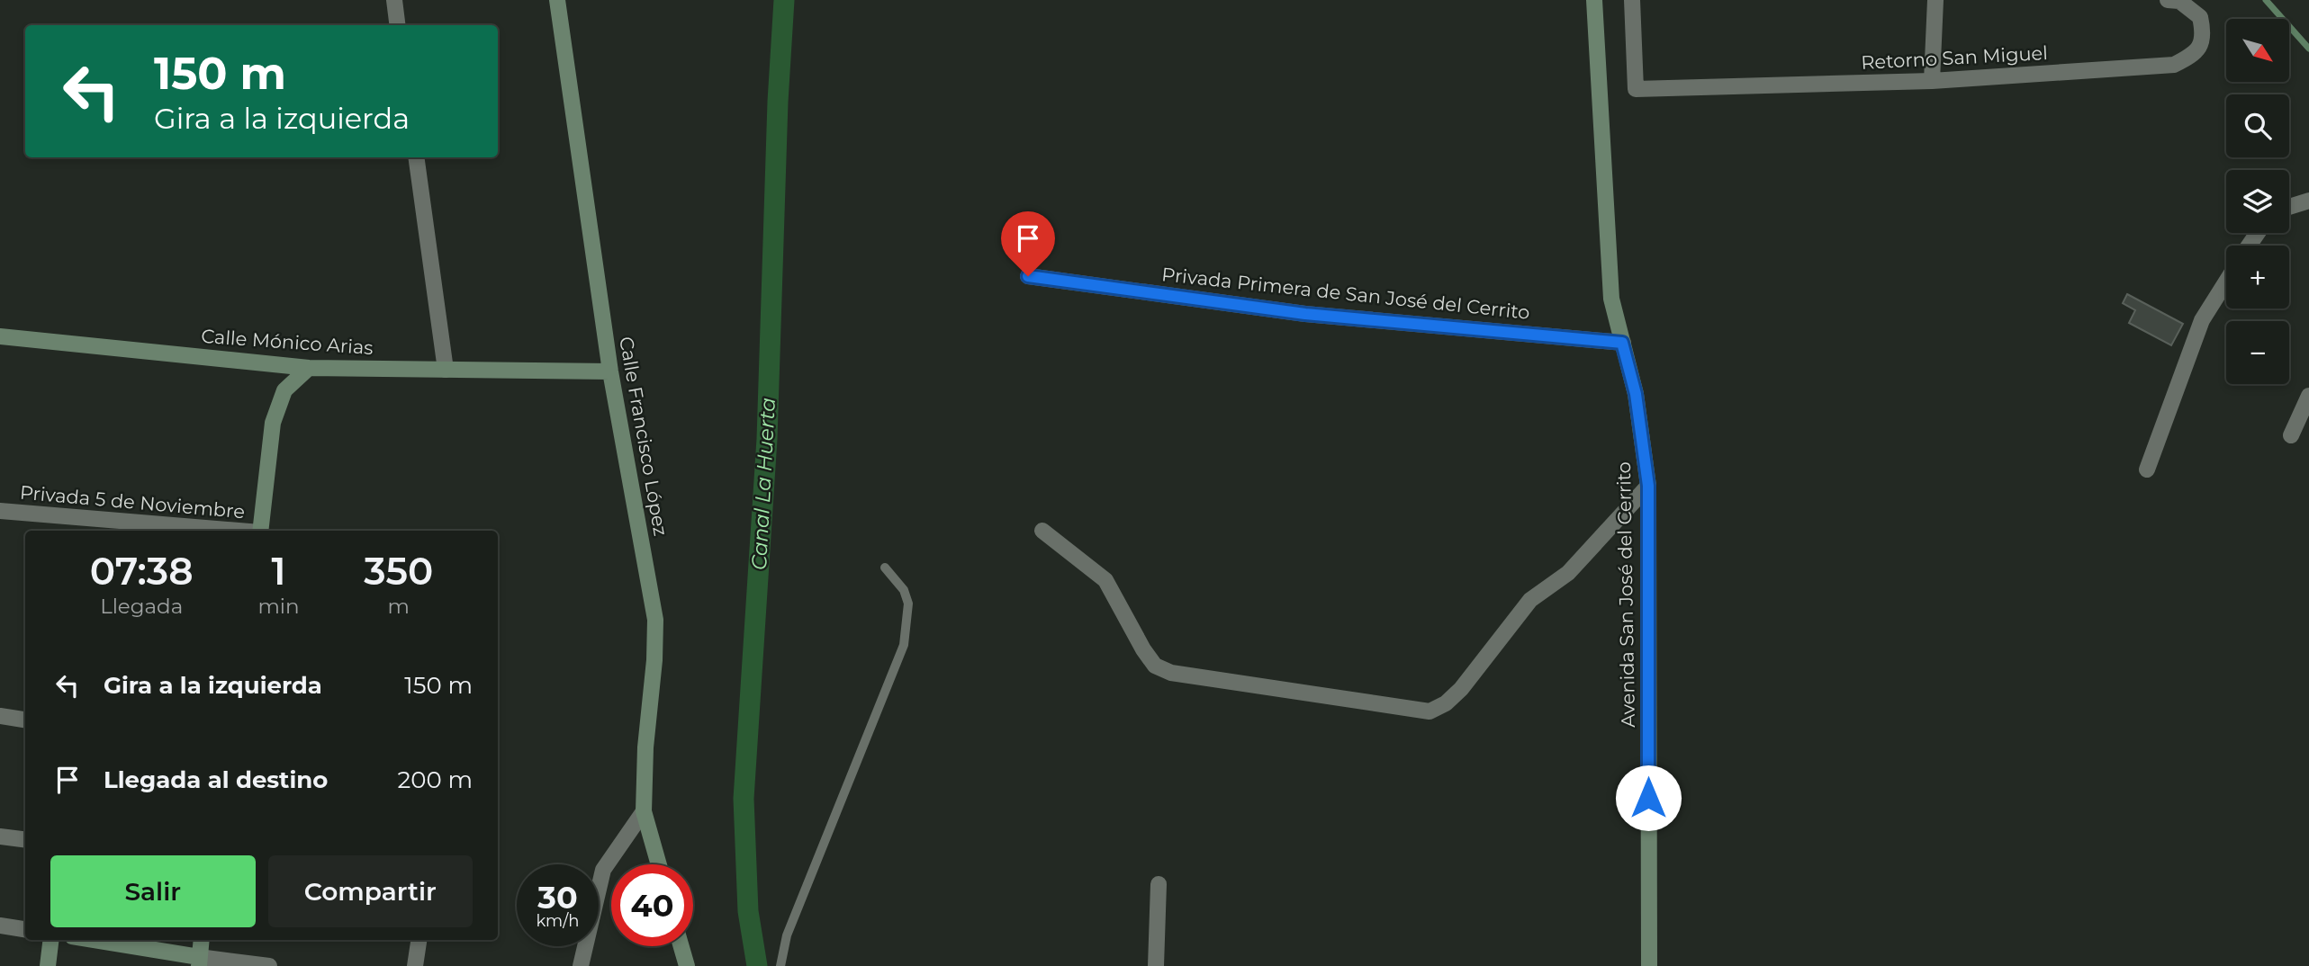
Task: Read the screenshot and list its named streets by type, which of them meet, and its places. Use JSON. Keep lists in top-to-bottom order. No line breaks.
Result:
{"streets":{"street":["Retorno San Miguel","Privada Primera de San José del Cerrito","Calle Mónico Arias","Calle Francisco López","Privada 5 de Noviembre","Avenida San José del Cerrito"]},"crossings":[["Privada Primera de San José del Cerrito","Avenida San José del Cerrito"],["Calle Mónico Arias","Calle Francisco López"]],"water":["Canal La Huerta"],"north":"bottom right","page":{"map_buttons":["+","−"],"turn":["150 m","Gira a la izquierda"],"eta":["07:38","Llegada","1","min","350","m"],"list":[{"name":"Gira a la izquierda","value":"150 m"},{"name":"Llegada al destino","value":"200 m"}],"buttons":["Salir","Compartir"],"speed":"30 km/h","limit":"40"}}
